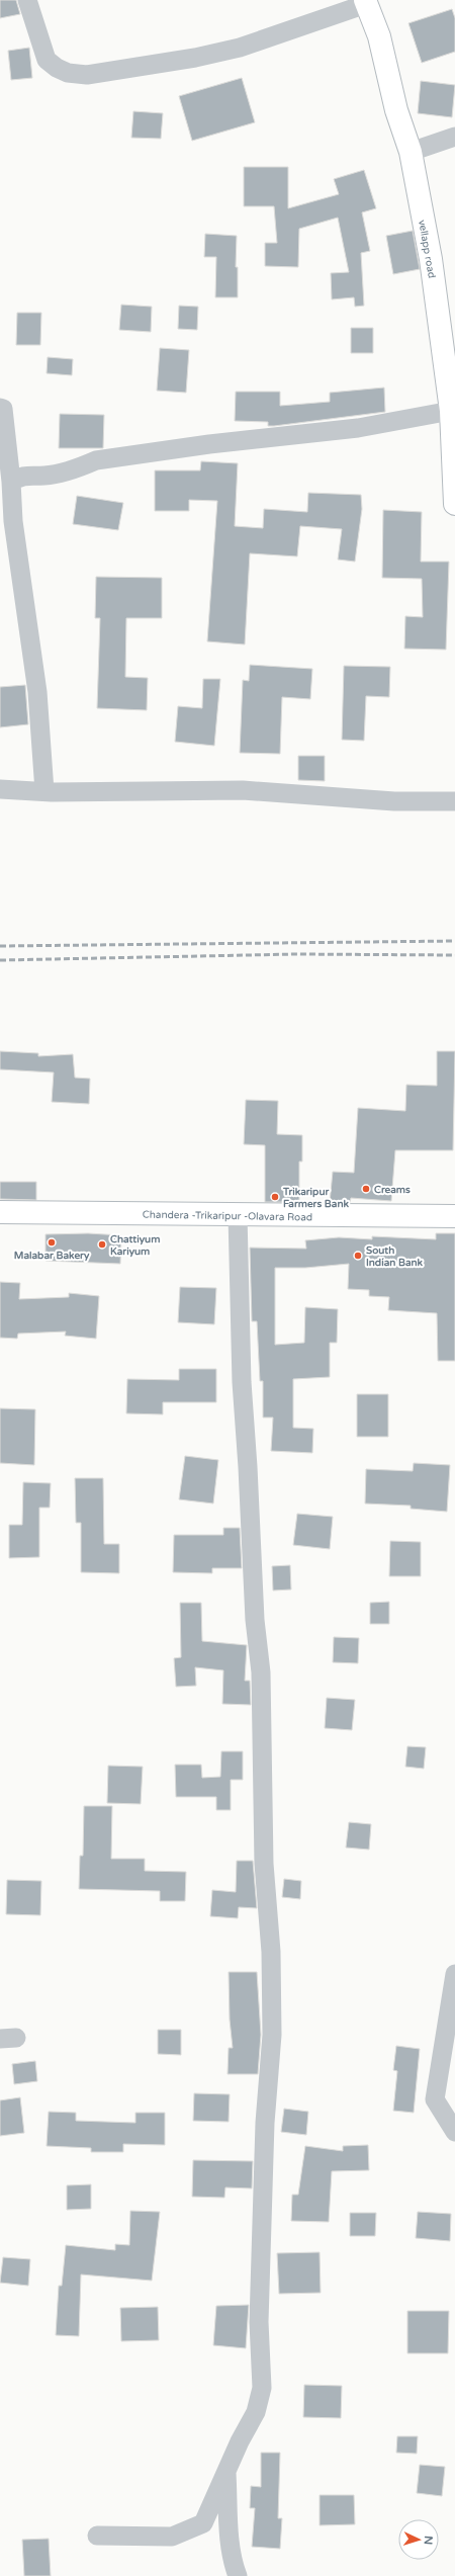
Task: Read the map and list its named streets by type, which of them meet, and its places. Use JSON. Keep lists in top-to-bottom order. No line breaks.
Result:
{"streets":{"main road":["vellapp road","Chandera -Trikaripur -Olavara Road"]},"places":["Creams","Trikaripur Farmers Bank","Malabar Bakery","Chattiyum Kariyum","South Indian Bank"],"north":"right"}
